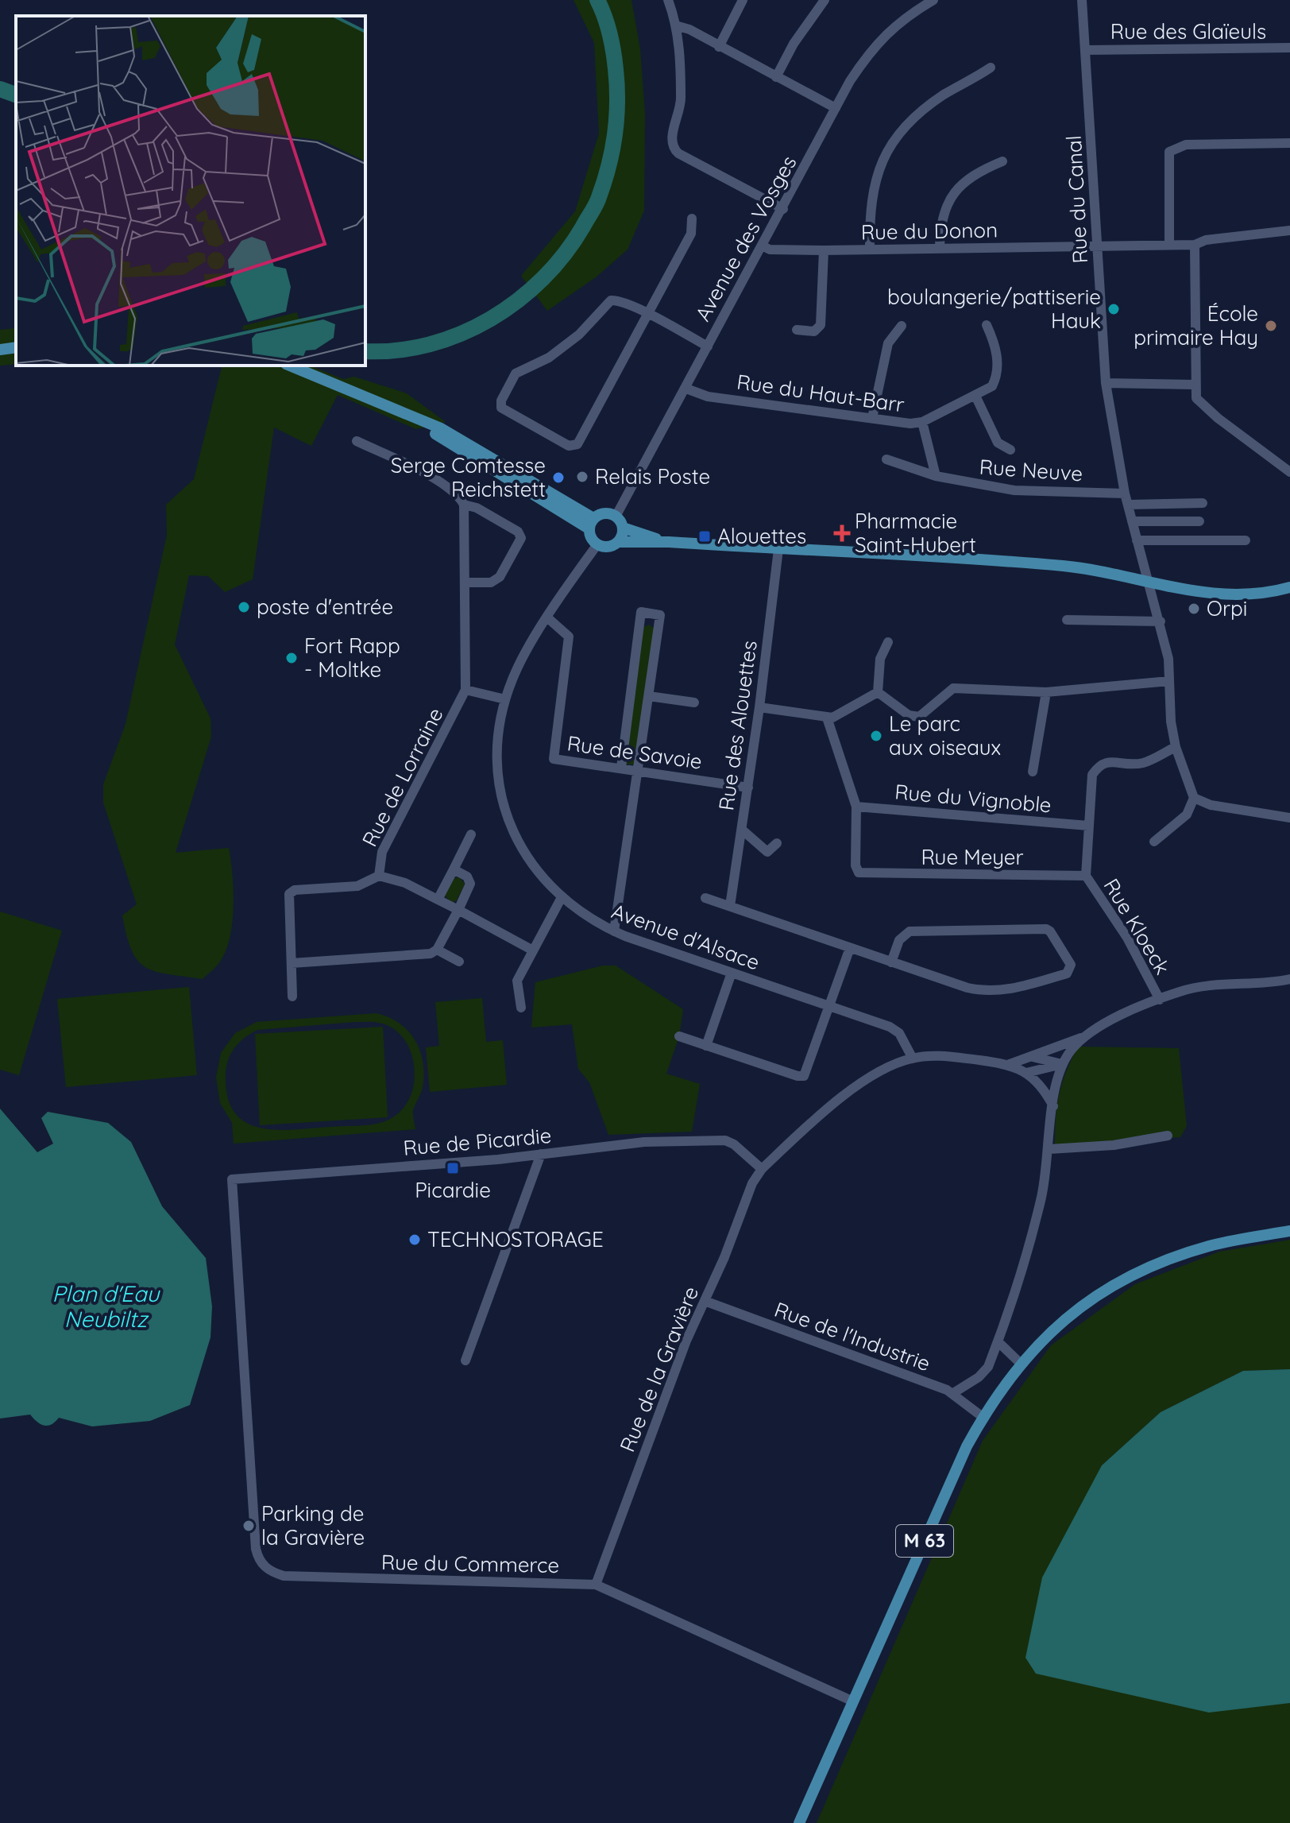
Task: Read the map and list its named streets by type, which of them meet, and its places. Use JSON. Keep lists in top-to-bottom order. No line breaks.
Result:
{"streets":{"main road":["M 63"],"street":["Rue des Glaïeuls","Rue du Canal","Rue du Donon","Avenue des Vosges","Rue du Haut-Barr","Rue Neuve","Rue des Alouettes","Rue de Savoie","Rue de Lorraine","Rue du Vignoble","Rue Meyer","Rue Kloeck","Avenue d'Alsace","Rue de Picardie","Rue de l'Industrie","Rue de la Gravière","Rue du Commerce"]},"crossings":[["Rue des Glaïeuls","Rue du Canal"],["Rue du Canal","Rue du Donon"],["Rue du Canal","Rue Neuve"],["Rue du Canal","Rue Kloeck"],["Rue du Donon","Avenue des Vosges"],["Avenue des Vosges","Rue du Haut-Barr"],["Avenue des Vosges","Avenue d'Alsace"],["Rue des Alouettes","Rue de Savoie"],["Rue de Savoie","Avenue d'Alsace"],["Rue de Lorraine","Avenue d'Alsace"],["Rue du Vignoble","Rue Meyer"],["Rue du Vignoble","Rue Kloeck"],["Rue Meyer","Rue Kloeck"],["Avenue d'Alsace","Rue de la Gravière"],["Rue de Picardie","Rue de la Gravière"],["Rue de Picardie","Rue du Commerce"],["Rue de l'Industrie","Rue de la Gravière"],["Rue de l'Industrie","M 63"],["Rue de la Gravière","Rue du Commerce"],["M 63","Rue du Commerce"]],"water":["Plan d'Eau Neubiltz"],"places":{"other":["boulangerie/pattiserie Hauk","École primaire Hay","Relais Poste","Serge Comtesse Reichstett","poste d'entrée","Orpi","Fort Rapp - Moltke","Le parc aux oiseaux","TECHNOSTORAGE","Parking de la Gravière"],"health":["Pharmacie Saint-Hubert"],"transit":["Alouettes","Picardie"]}}
